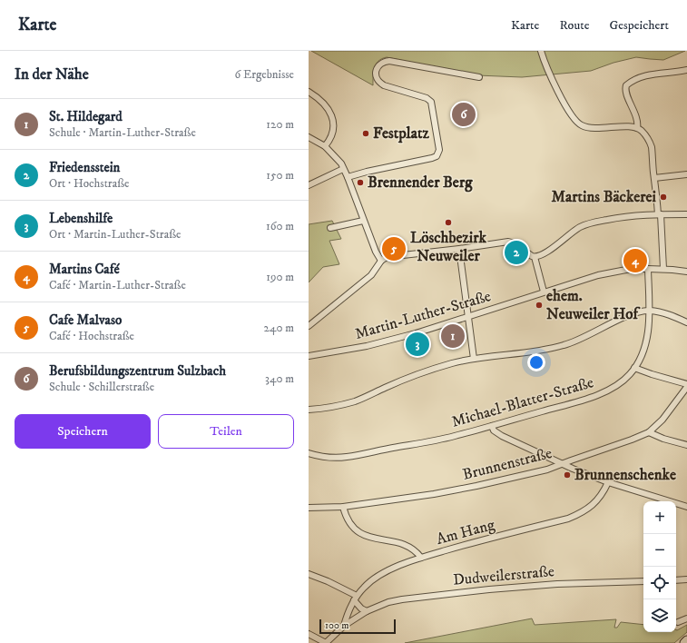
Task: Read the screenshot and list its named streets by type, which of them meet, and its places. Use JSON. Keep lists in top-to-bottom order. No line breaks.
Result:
{"streets":{"street":["Martin-Luther-Straße","Michael-Blatter-Straße","Brunnenstraße","Am Hang","Dudweilerstraße"]},"crossings":[["Martin-Luther-Straße","Michael-Blatter-Straße"],["Am Hang","Dudweilerstraße"]],"places":["Festplatz","Brennender Berg","Martins Bäckerei","Löschbezirk Neuweiler","ehem. Neuweiler Hof","Brunnenschenke"],"scale_bar":"100 m","page":{"header":"Karte","nav":["Karte","Route","Gespeichert"],"heading":["In der Nähe","6 Ergebnisse"],"list":[{"mark":"1","name":"St. Hildegard","note":"Schule · Martin-Luther-Straße","value":"120 m"},{"mark":"2","name":"Friedensstein","note":"Ort · Hochstraße","value":"150 m"},{"mark":"3","name":"Lebenshilfe","note":"Ort · Martin-Luther-Straße","value":"160 m"},{"mark":"4","name":"Martins Café","note":"Café · Martin-Luther-Straße","value":"190 m"},{"mark":"5","name":"Cafe Malvaso","note":"Café · Hochstraße","value":"240 m"},{"mark":"6","name":"Berufsbildungszentrum Sulzbach","note":"Schule · Schillerstraße","value":"340 m"}],"pins":["6","5","2","4","1","3"],"buttons":["Speichern","Teilen"],"map_buttons":["+","−"],"scale":"100 m"}}
